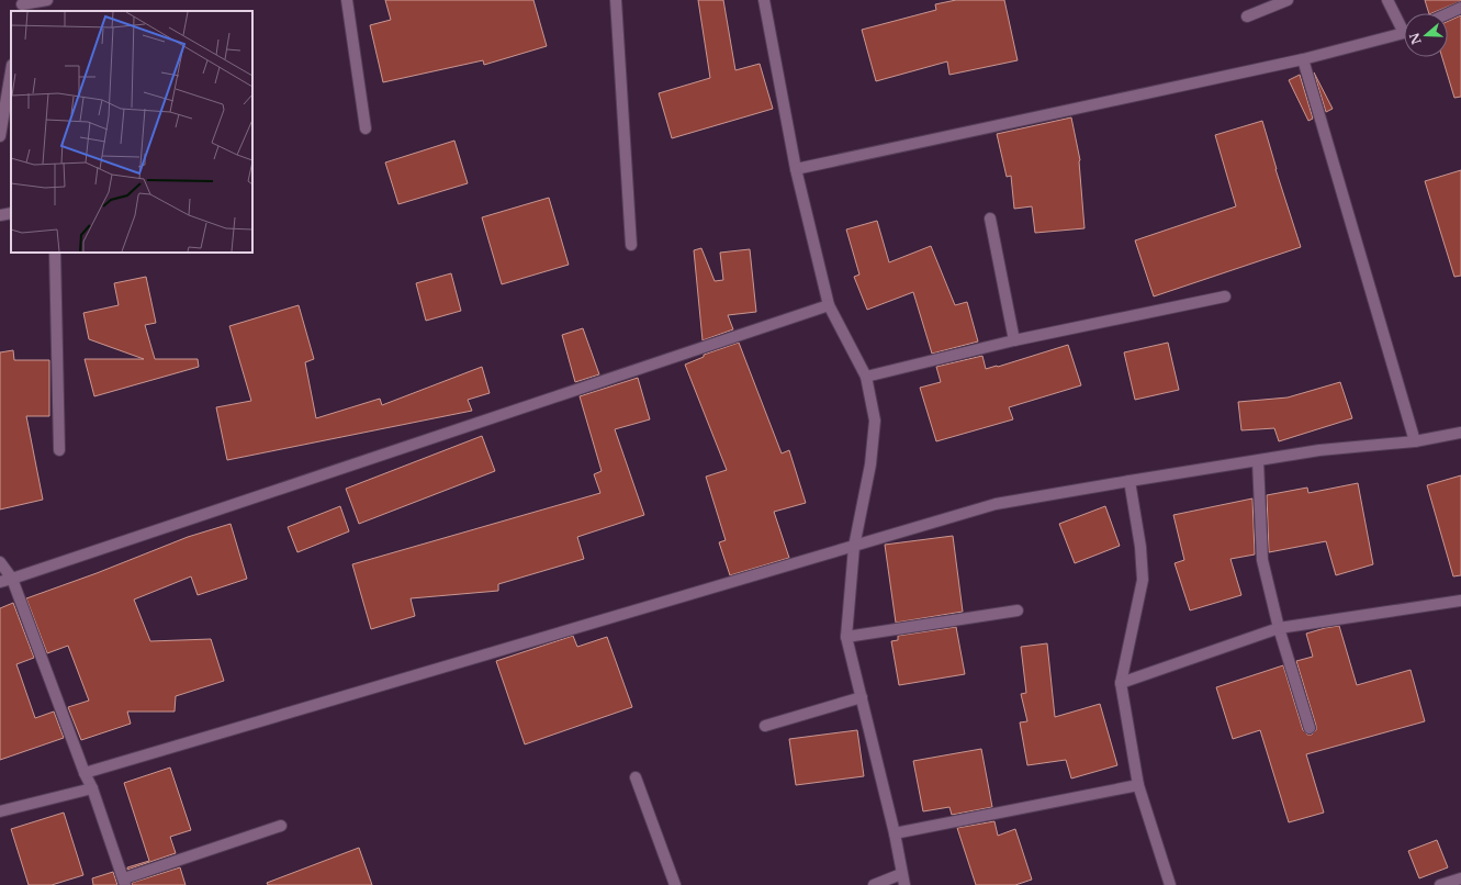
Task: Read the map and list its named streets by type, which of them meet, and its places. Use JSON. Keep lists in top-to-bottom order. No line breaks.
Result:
{"north":"left"}
